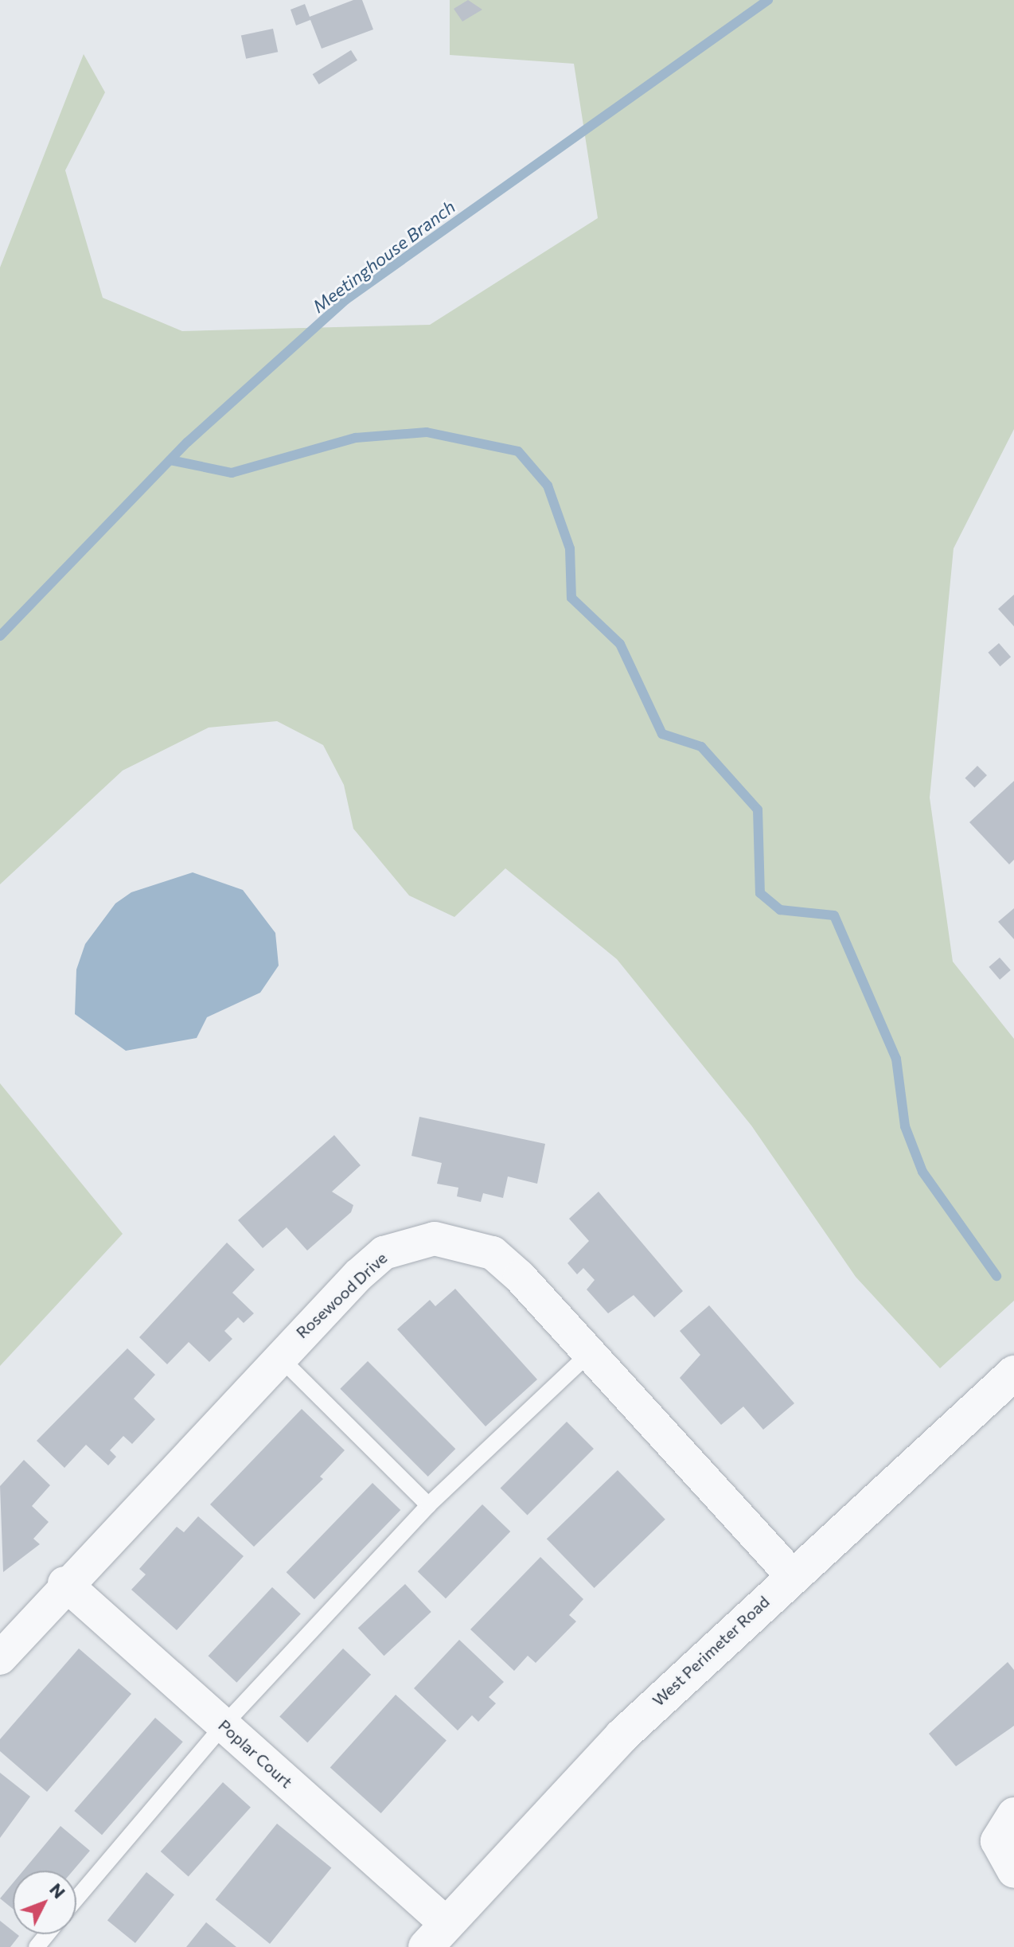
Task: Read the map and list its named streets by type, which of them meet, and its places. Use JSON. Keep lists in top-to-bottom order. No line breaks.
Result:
{"streets":{"street":["Rosewood Drive","West Perimeter Road","Poplar Court"]},"crossings":[["Rosewood Drive","West Perimeter Road"],["Rosewood Drive","Poplar Court"],["West Perimeter Road","Poplar Court"]],"water":["Meetinghouse Branch"],"north":"top right"}
